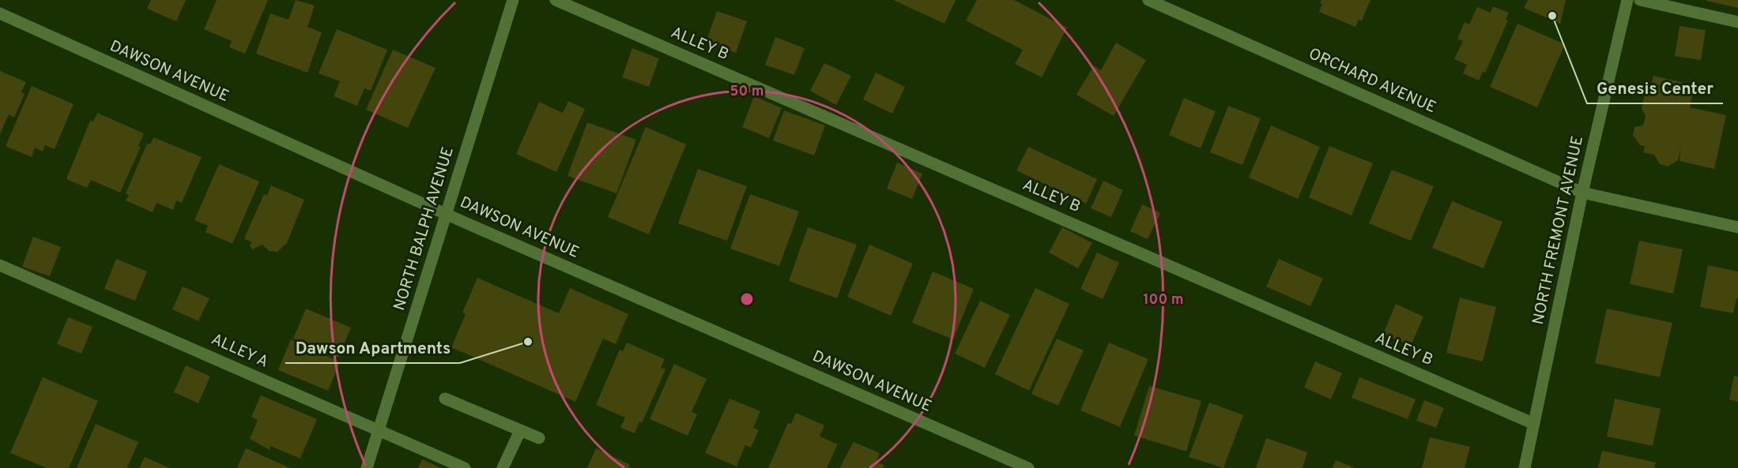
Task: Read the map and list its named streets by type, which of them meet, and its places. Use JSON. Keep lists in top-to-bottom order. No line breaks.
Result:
{"streets":{"street":["ALLEY B","DAWSON AVENUE","ORCHARD AVENUE","NORTH BALPH AVENUE","NORTH FREMONT AVENUE","ALLEY A"]},"crossings":[["ALLEY B","NORTH FREMONT AVENUE"],["DAWSON AVENUE","NORTH BALPH AVENUE"],["ORCHARD AVENUE","NORTH FREMONT AVENUE"],["NORTH BALPH AVENUE","ALLEY A"]],"places":["Genesis Center","Dawson Apartments"],"rings":["50 m","100 m"]}
